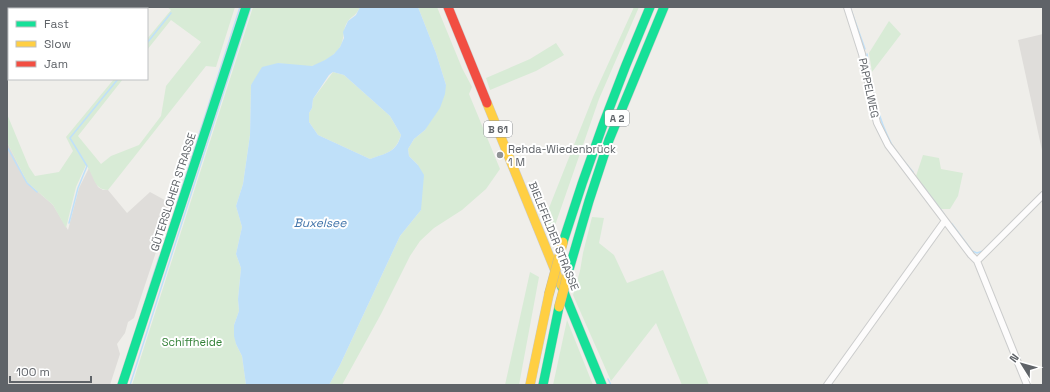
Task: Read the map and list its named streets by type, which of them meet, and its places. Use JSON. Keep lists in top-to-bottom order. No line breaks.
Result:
{"streets":{"main road":["A 2","B 61","GÜTERSLOHER STRASSE","BIELEFELDER STRASSE"],"street":["PAPPELWEG"]},"water":["Buxelsee"],"parks":["Schiffheide"],"places":["Rehda-Wiedenbrück 1 M"],"legend":["Fast","Slow","Jam"],"scale_bar":"100 m","north":"top left"}
